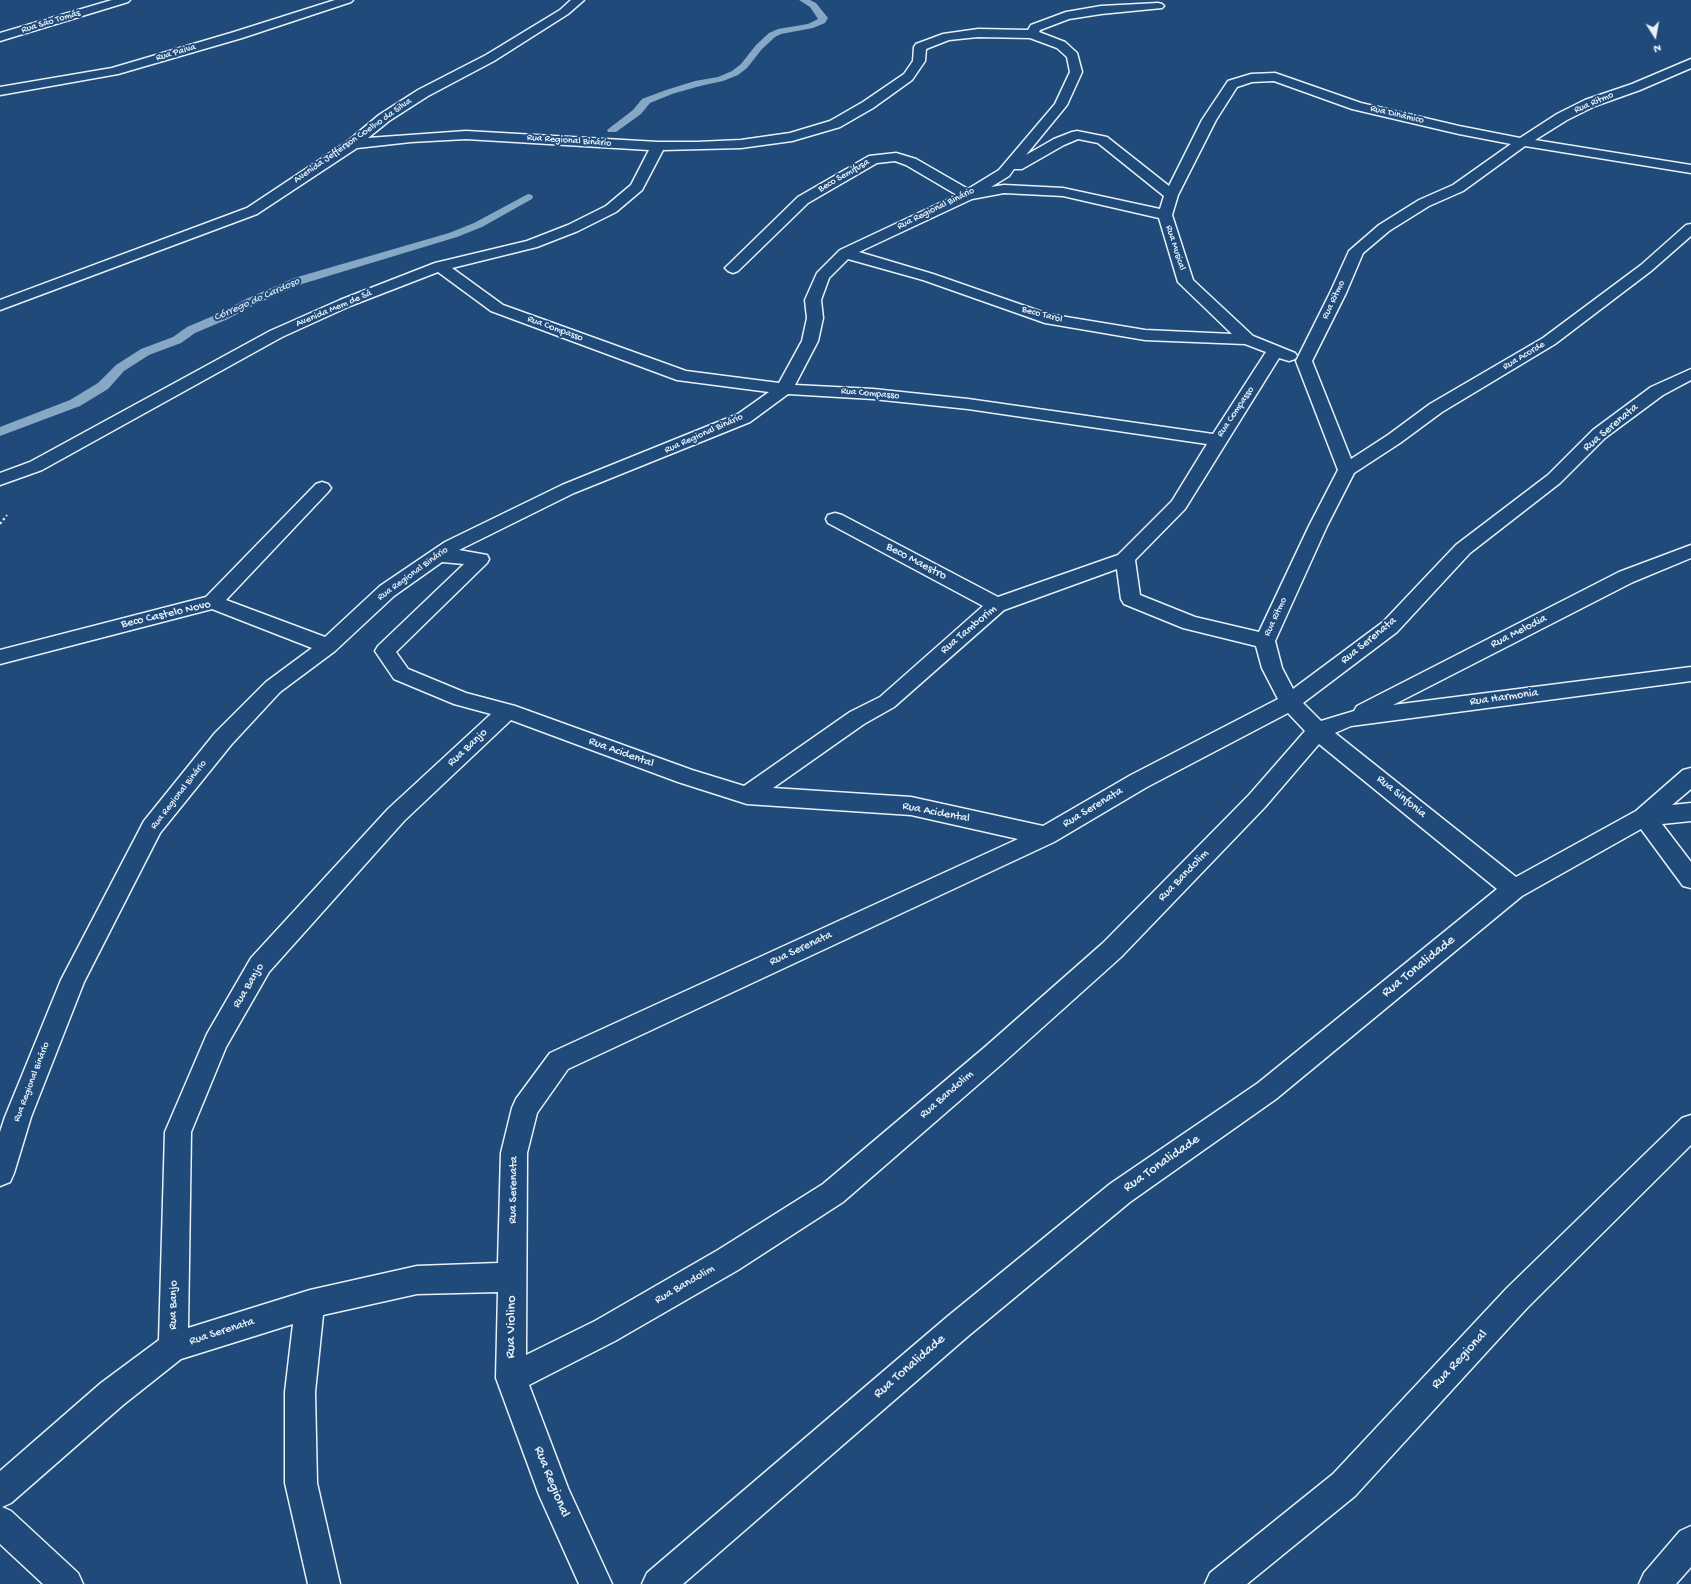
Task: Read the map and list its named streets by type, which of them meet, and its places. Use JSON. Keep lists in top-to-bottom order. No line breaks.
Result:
{"streets":{"street":["Rua São Tomás","Rua Paiva","Rua Ritmo","Rua Dinâmico","Avenida Jefferson Coelho da Silva","Rua Regional Binário","Beco Semifusa","Rua Musical","Avenida Mem de Sá","Beco Tarol","Rua Compasso","Rua Acorde","Rua Serenata","Beco Maestro","Beco Castelo Novo","Rua Tamborim","Rua Melodia","Rua Harmonia","Rua Banjo","Rua Acidental","Rua Sinfonia","Rua Bandolim","Rua Tonalidade","Rua Violino","Rua Regional"]},"crossings":[["Rua Ritmo","Rua Dinâmico"],["Rua Ritmo","Rua Musical"],["Rua Ritmo","Rua Acorde"],["Rua Ritmo","Rua Serenata"],["Rua Ritmo","Rua Sinfonia"],["Rua Dinâmico","Rua Musical"],["Avenida Jefferson Coelho da Silva","Rua Regional Binário"],["Rua Regional Binário","Beco Semifusa"],["Rua Regional Binário","Avenida Mem de Sá"],["Rua Regional Binário","Beco Tarol"],["Rua Regional Binário","Rua Compasso"],["Rua Regional Binário","Beco Castelo Novo"],["Rua Regional Binário","Rua Acidental"],["Rua Musical","Beco Tarol"],["Rua Musical","Rua Compasso"],["Avenida Mem de Sá","Rua Compasso"],["Rua Compasso","Rua Tamborim"],["Rua Serenata","Rua Banjo"],["Rua Serenata","Rua Acidental"],["Rua Serenata","Rua Sinfonia"],["Rua Serenata","Rua Violino"],["Beco Maestro","Rua Tamborim"],["Rua Tamborim","Rua Acidental"],["Rua Melodia","Rua Harmonia"],["Rua Harmonia","Rua Sinfonia"],["Rua Harmonia","Rua Bandolim"],["Rua Banjo","Rua Acidental"],["Rua Sinfonia","Rua Bandolim"],["Rua Sinfonia","Rua Tonalidade"],["Rua Bandolim","Rua Violino"],["Rua Bandolim","Rua Regional"],["Rua Violino","Rua Regional"]],"water":["Córrego do Cardoso"],"north":"bottom"}
